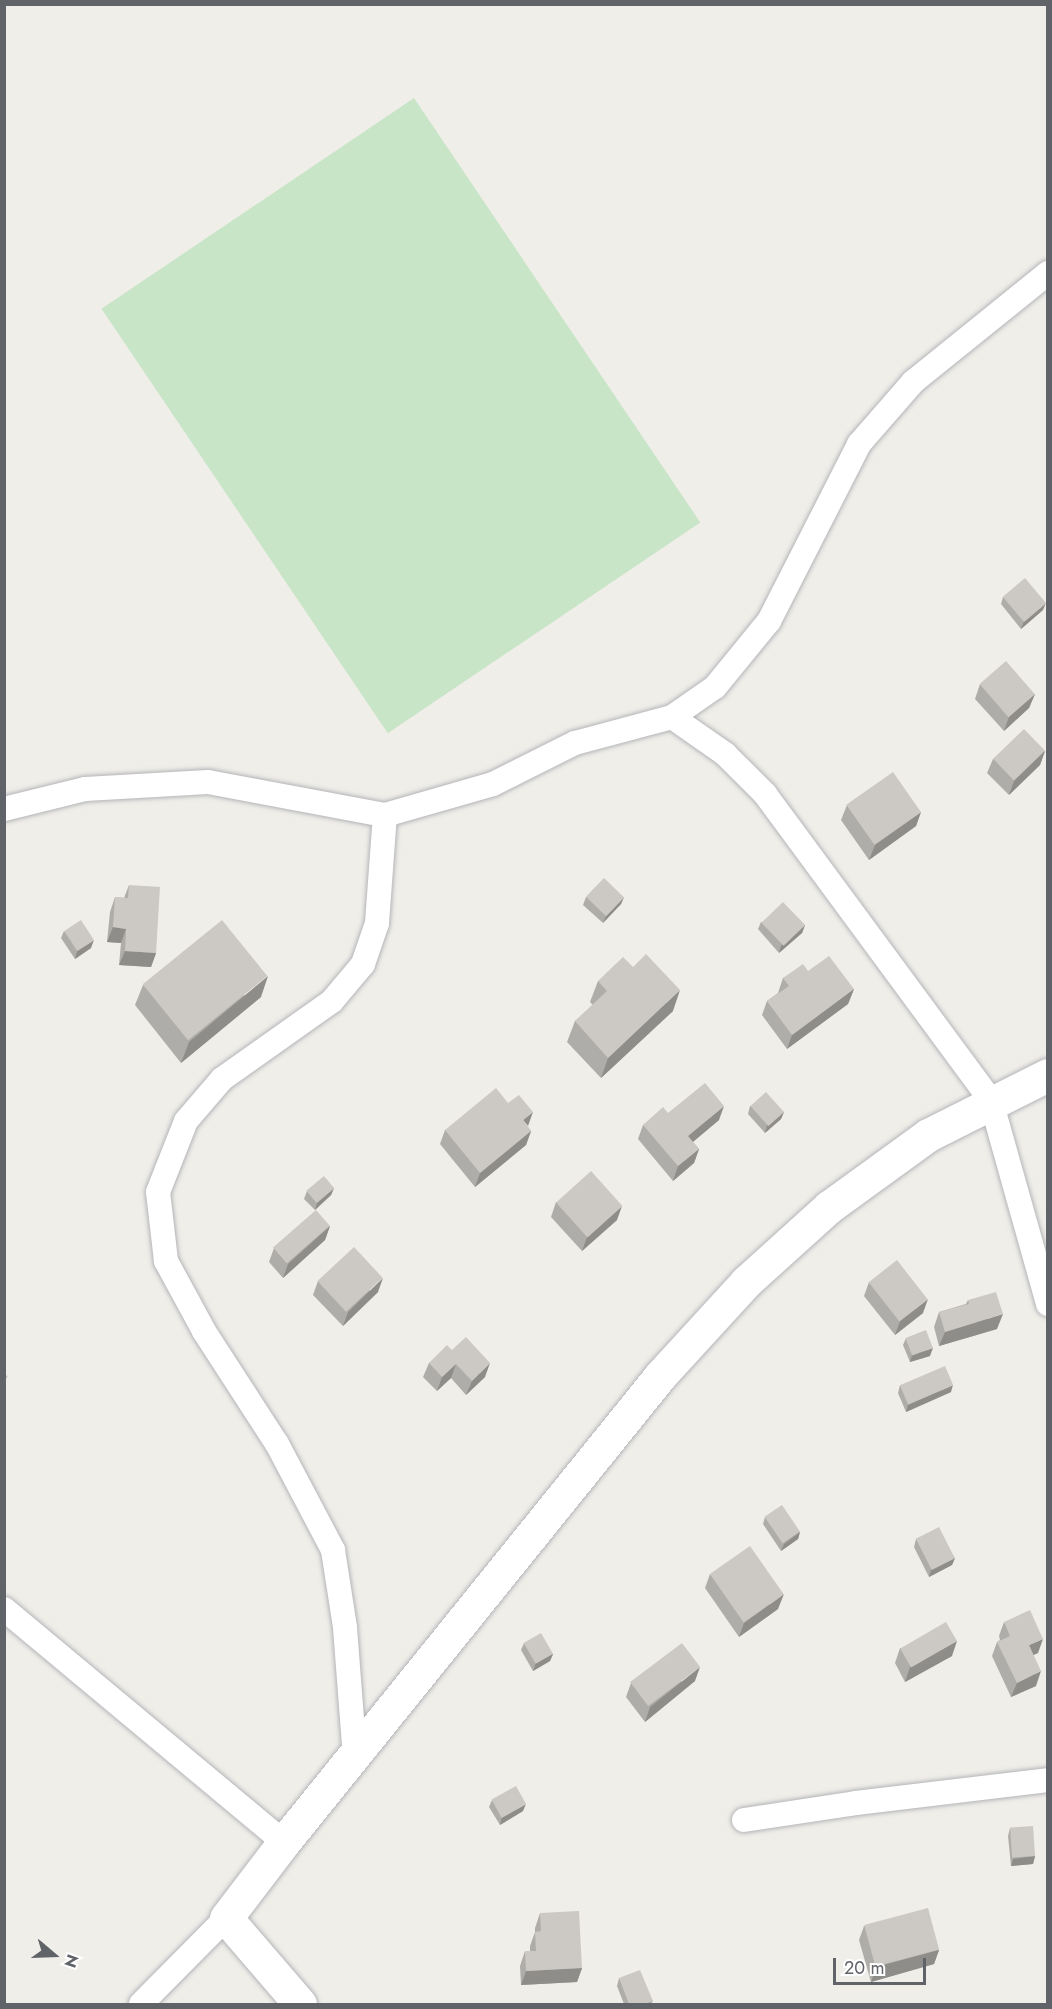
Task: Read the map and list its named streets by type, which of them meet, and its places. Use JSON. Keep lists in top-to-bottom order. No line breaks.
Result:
{"scale_bar":"20 m","north":"right"}
